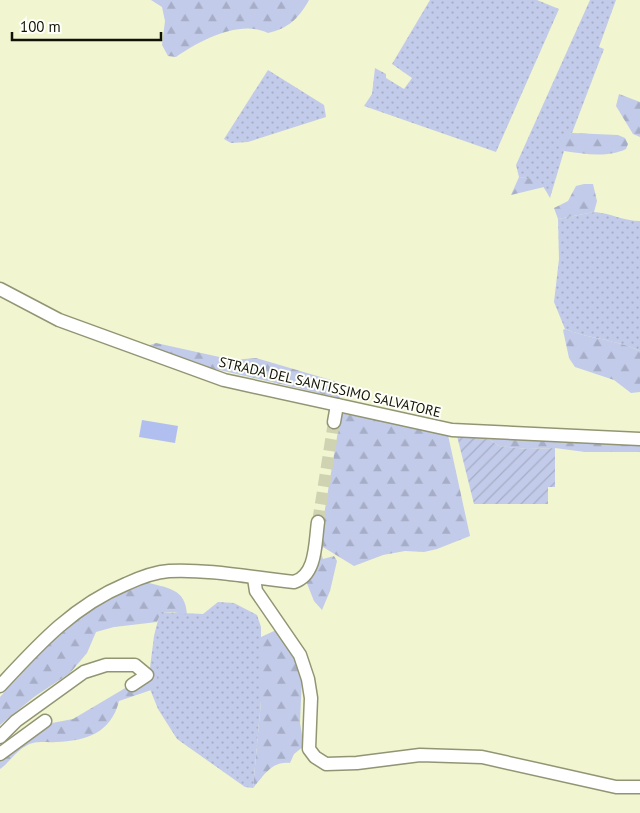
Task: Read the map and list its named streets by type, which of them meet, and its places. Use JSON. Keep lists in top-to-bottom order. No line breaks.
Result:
{"streets":{"street":["STRADA DEL SANTISSIMO SALVATORE"]},"scale_bar":"100 m"}
